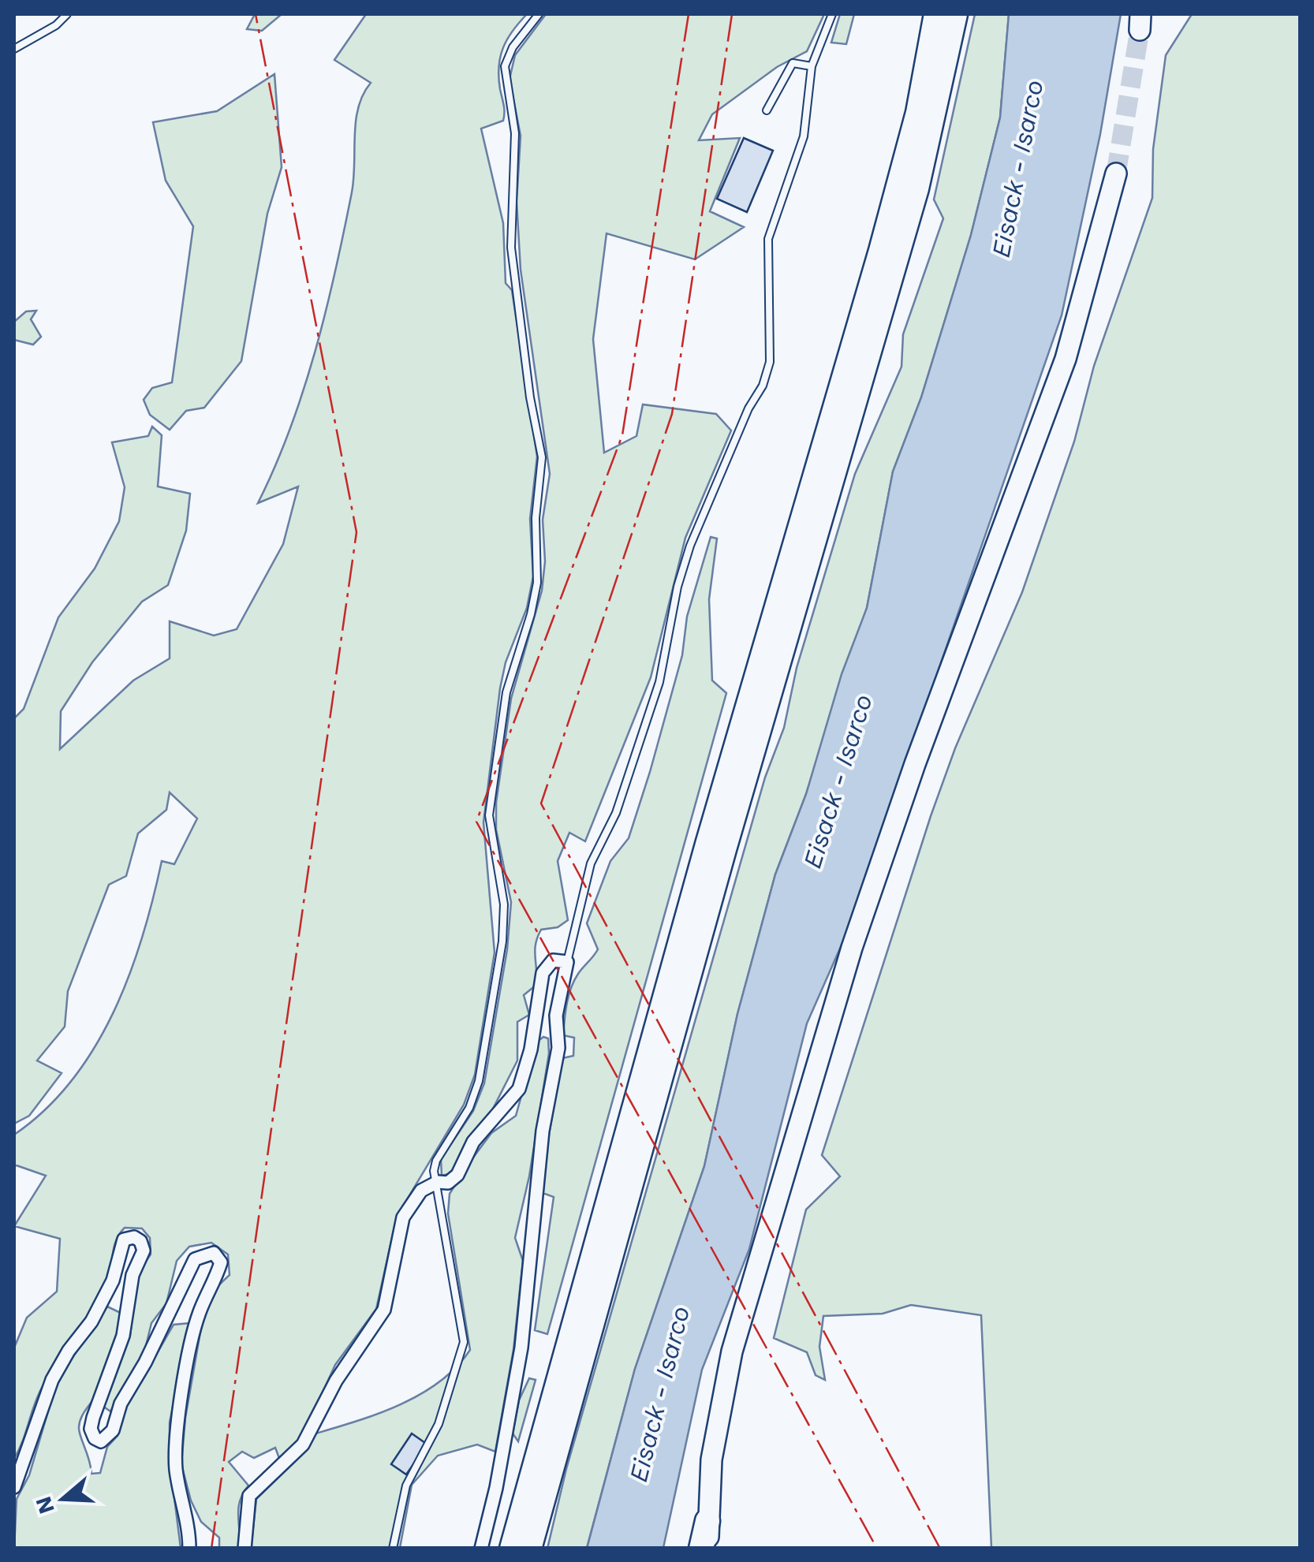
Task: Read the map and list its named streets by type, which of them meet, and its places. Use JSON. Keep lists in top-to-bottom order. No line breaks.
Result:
{"water":["Eisack - Isarco"],"north":"left"}
